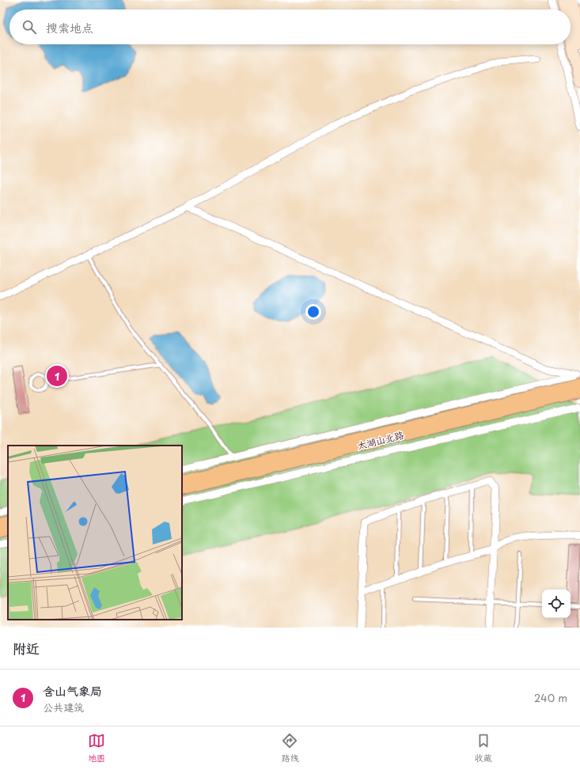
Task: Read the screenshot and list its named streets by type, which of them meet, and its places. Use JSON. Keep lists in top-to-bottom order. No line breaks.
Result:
{"streets":{"main road":["太湖山北路"]},"page":{"search":"搜索地点","pins":"1","heading":"附近","list":[{"mark":"1","name":"含山气象局","note":"公共建筑","value":"240 m"}],"nav":["地图","路线","收藏"]}}
